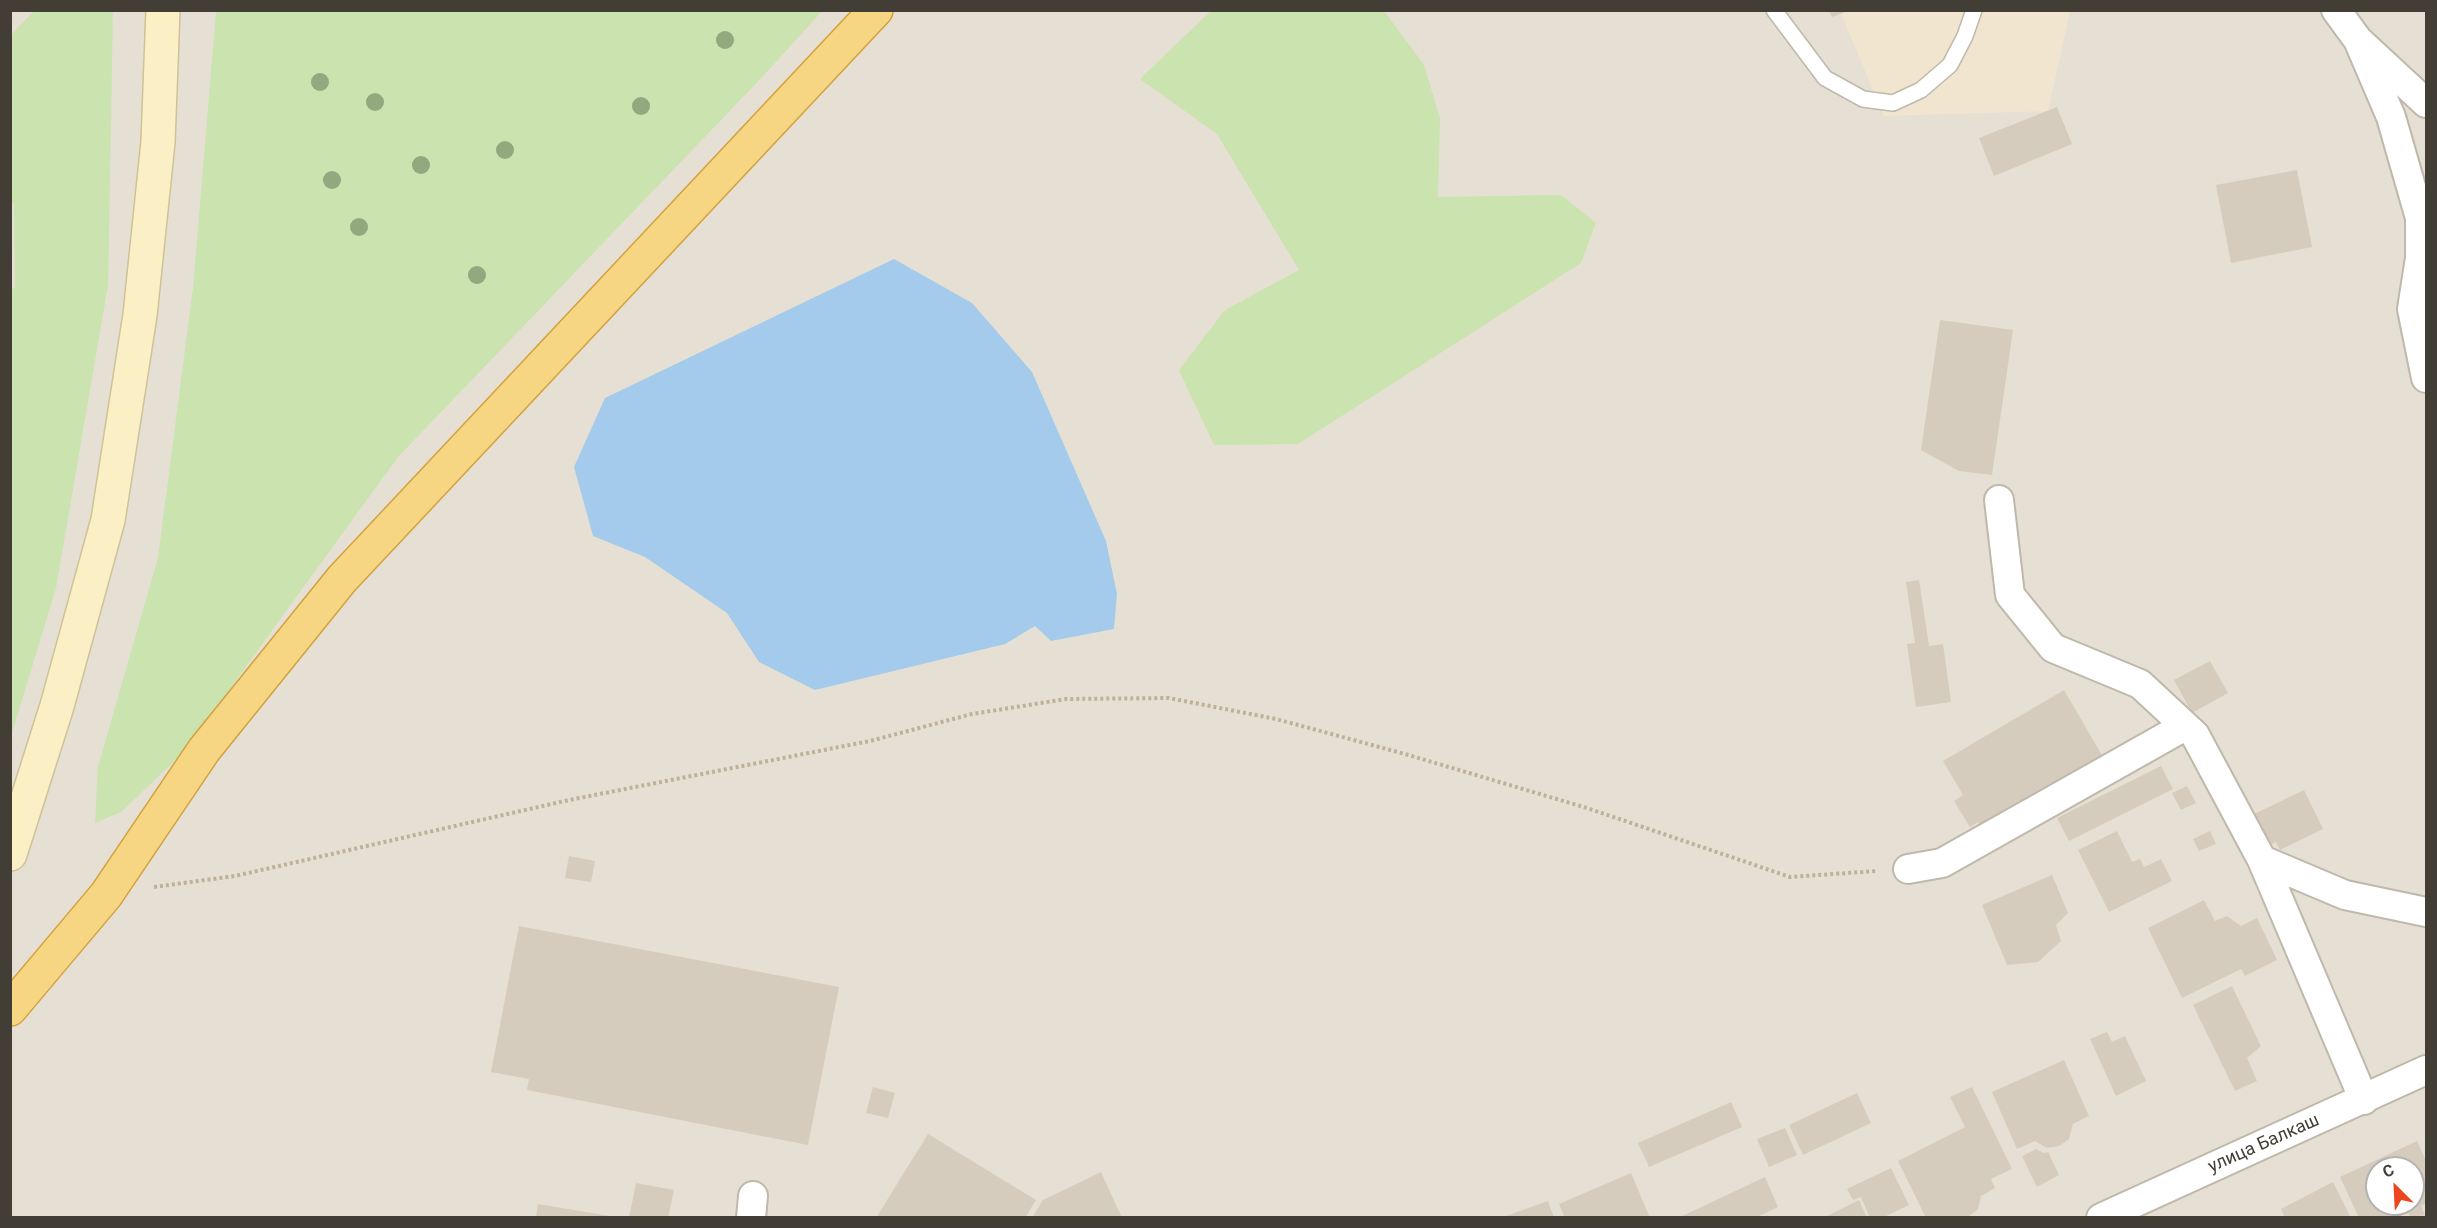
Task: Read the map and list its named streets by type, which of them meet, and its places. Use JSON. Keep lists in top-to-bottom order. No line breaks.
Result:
{"streets":{"street":["улица Балкаш"]},"north":"top left"}
